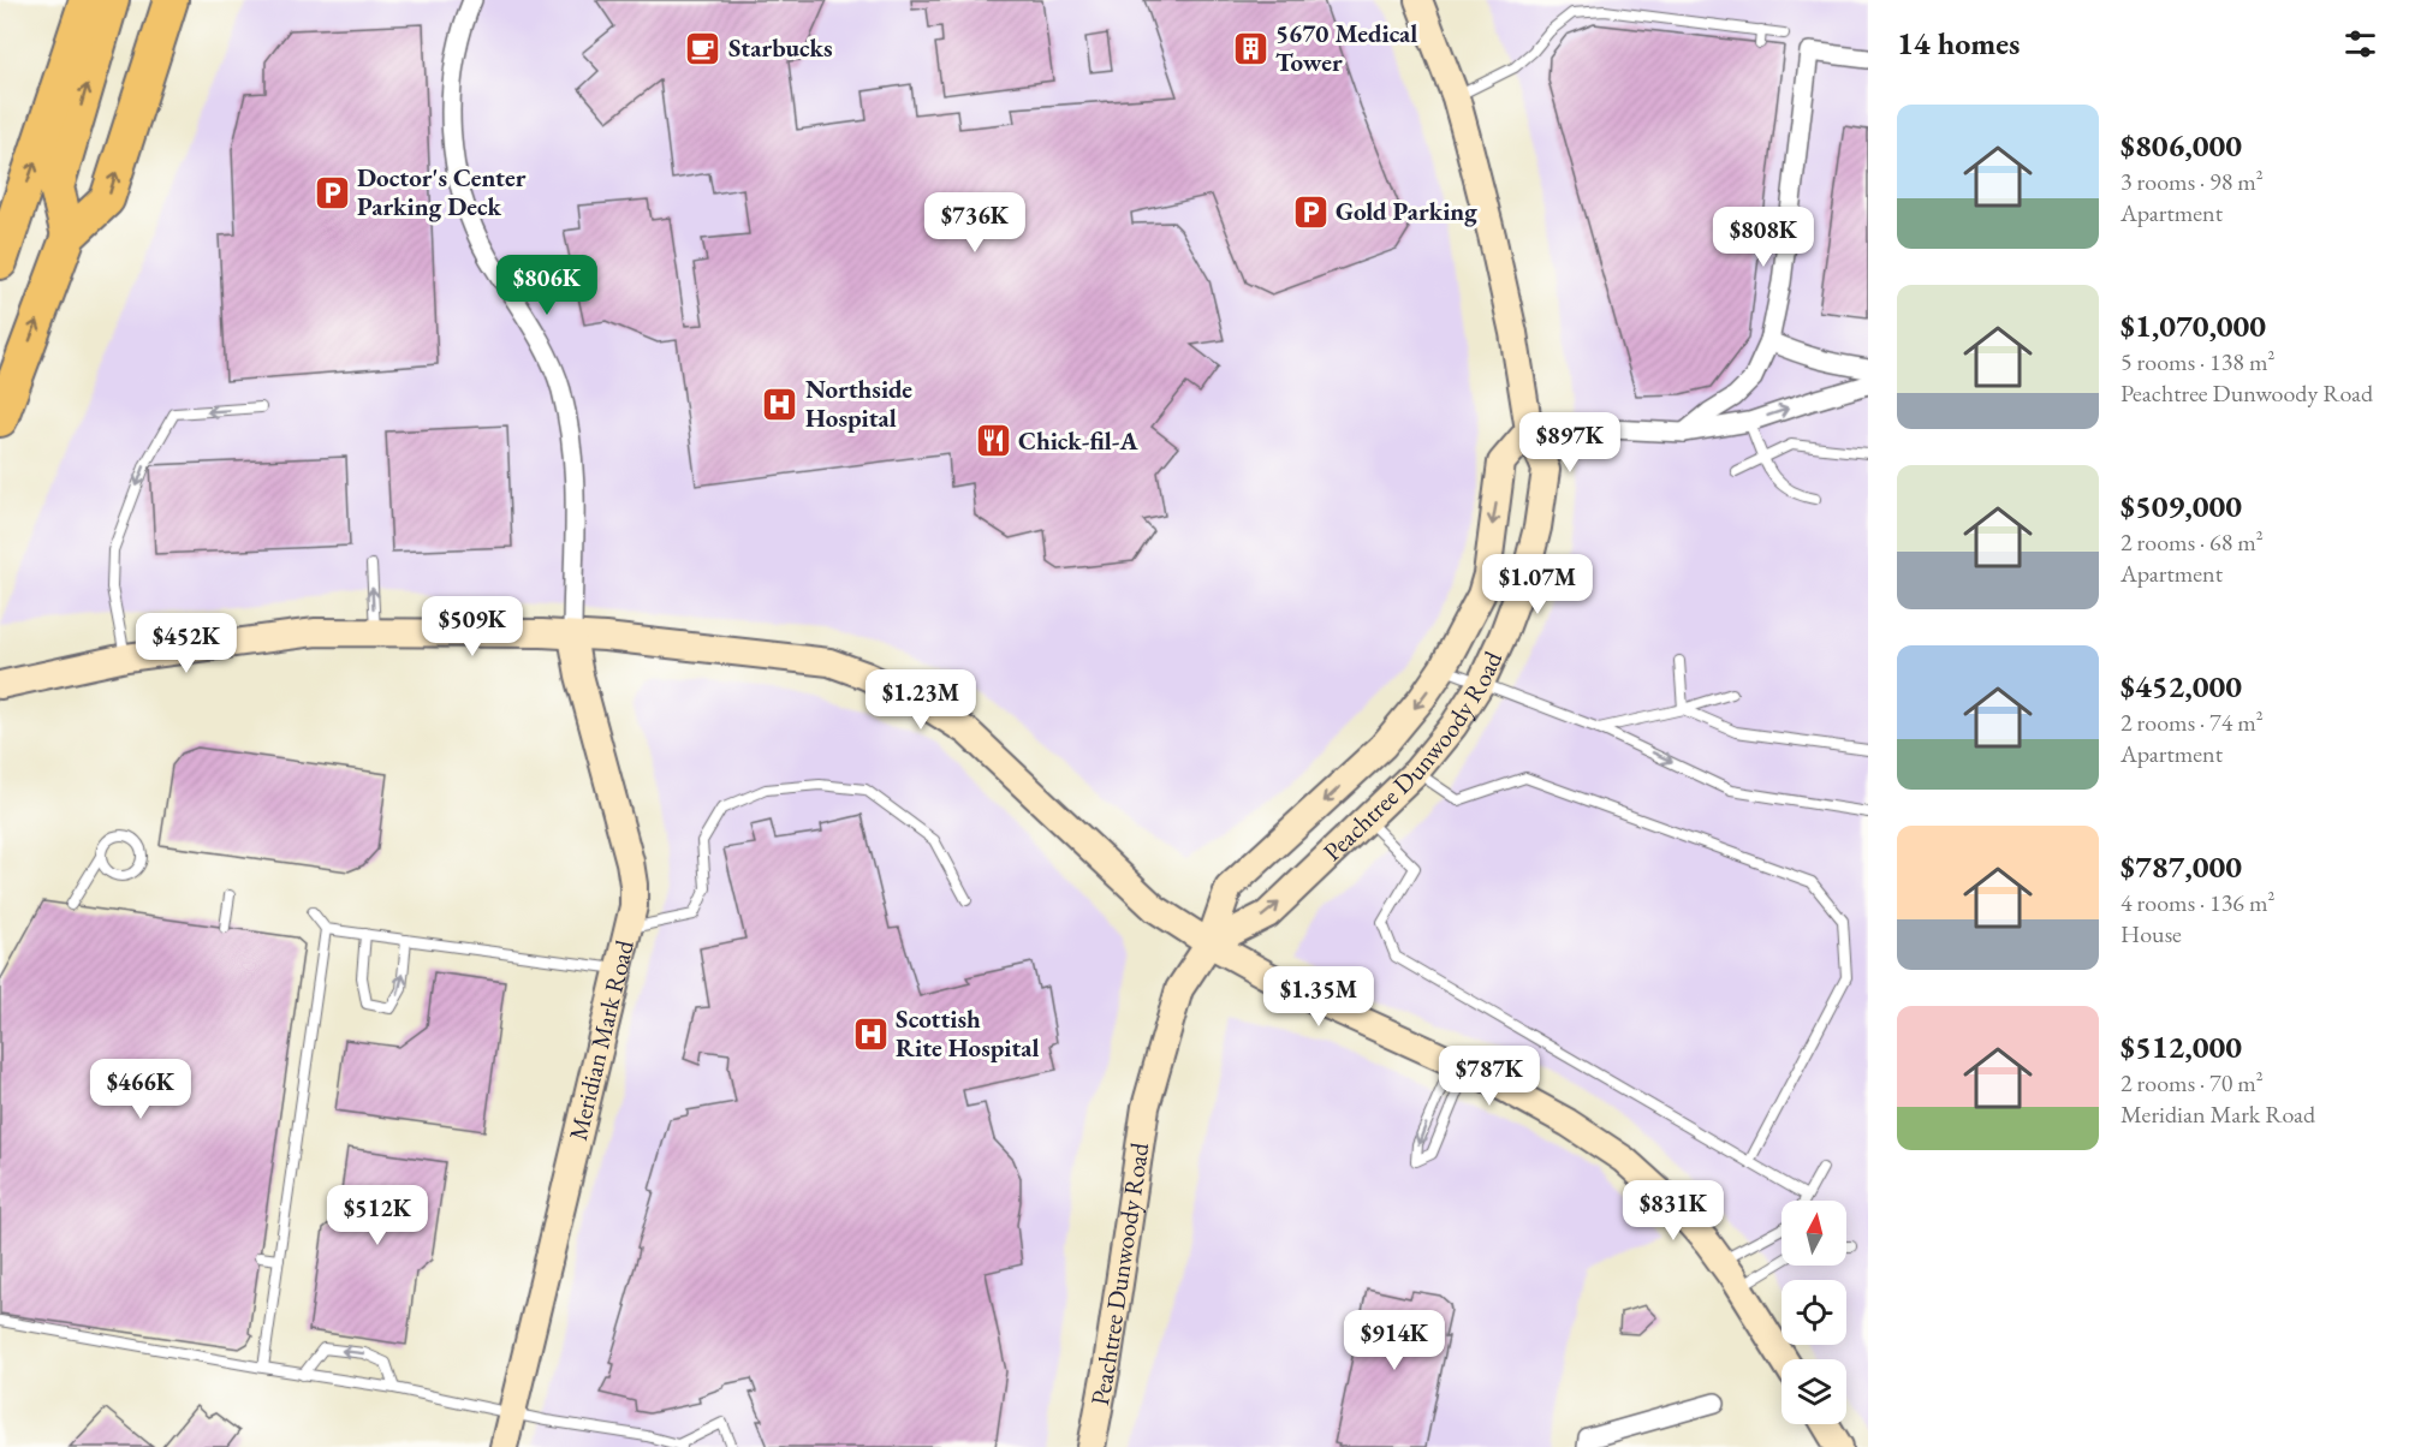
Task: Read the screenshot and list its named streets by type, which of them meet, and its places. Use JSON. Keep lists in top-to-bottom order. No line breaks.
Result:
{"streets":{"main road":["Peachtree Dunwoody Road","Meridian Mark Road"]},"places":{"cafe":["Starbucks"],"building":["5670 Medical Tower"],"parking":["Doctor's Center Parking Deck","Gold Parking"],"hospital":["Northside Hospital","Scottish Rite Hospital"],"restaurant":["Chick-fil-A"]},"north":"top","page":{"heading":"14 homes","list":[{"name":"$806,000","note":"3 rooms · 98 m² · Apartment"},{"name":"$1,070,000","note":"5 rooms · 138 m² · Peachtree Dunwoody Road"},{"name":"$509,000","note":"2 rooms · 68 m² · Apartment"},{"name":"$452,000","note":"2 rooms · 74 m² · Apartment"},{"name":"$787,000","note":"4 rooms · 136 m² · House"},{"name":"$512,000","note":"2 rooms · 70 m² · Meridian Mark Road"}],"price":["$736K","$808K","$806K","$897K","$1.07M","$509K","$452K","$1.23M","$1.35M","$787K","$466K","$831K","$512K","$914K"]}}
